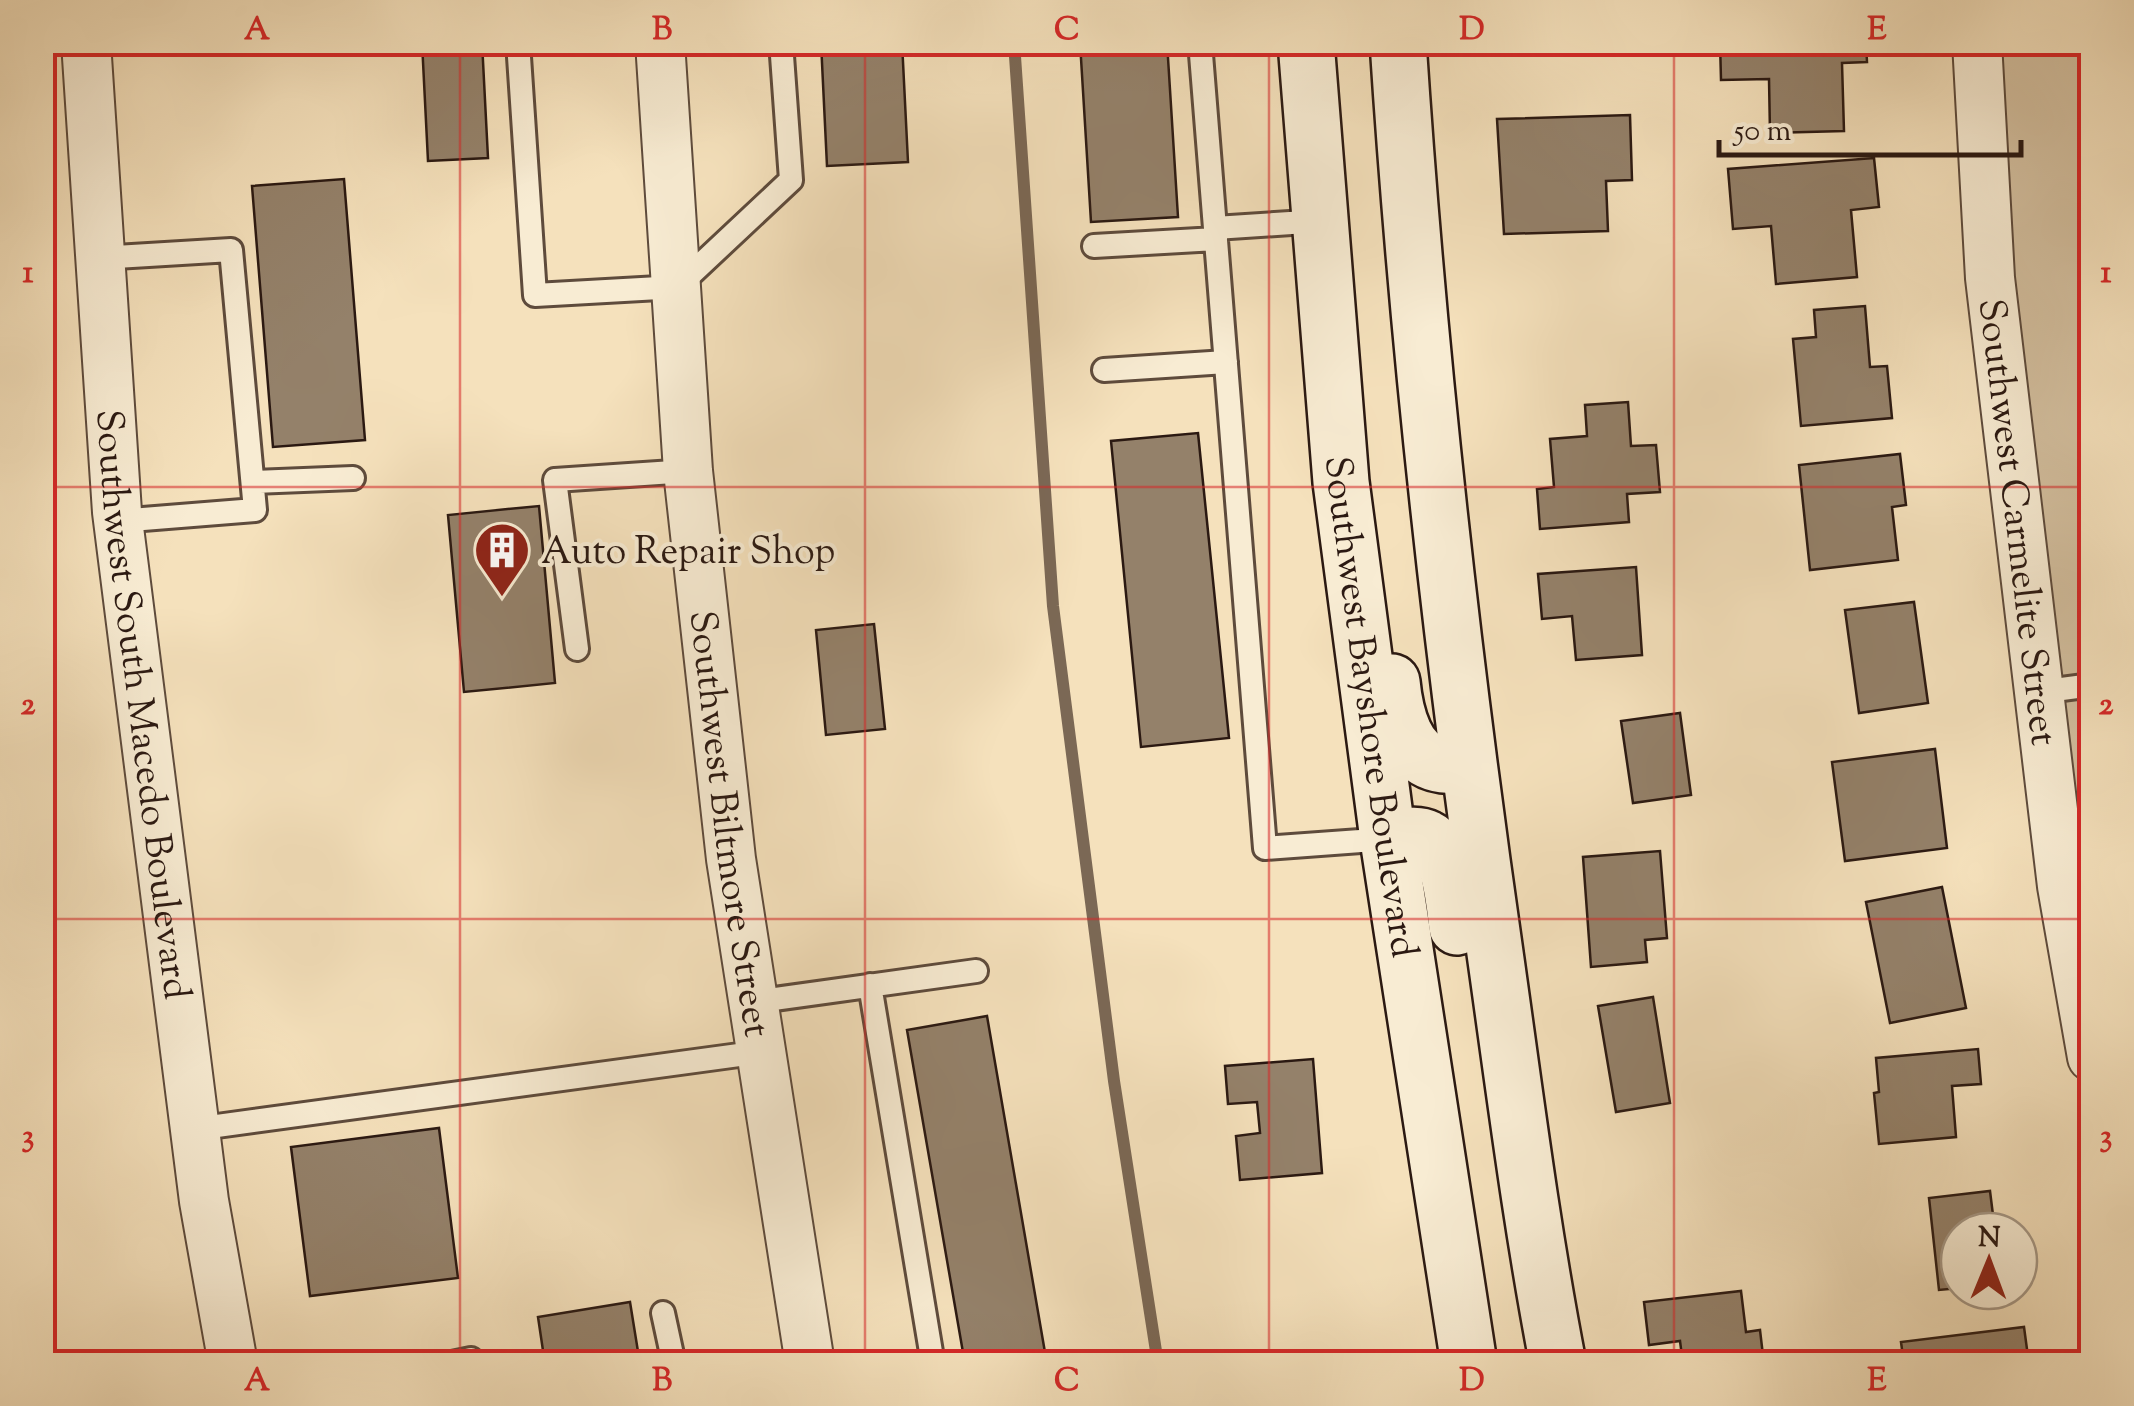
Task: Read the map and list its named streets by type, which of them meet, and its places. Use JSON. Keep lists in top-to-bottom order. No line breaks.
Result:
{"streets":{"main road":["Southwest Bayshore Boulevard"],"street":["Southwest Carmelite Street","Southwest South Macedo Boulevard","Southwest Biltmore Street"]},"places":{"building":["Auto Repair Shop"]},"scale_bar":"50 m","north":"top","grid":{"columns":["A","B","C","D","E"],"rows":["1","2","3"]}}
